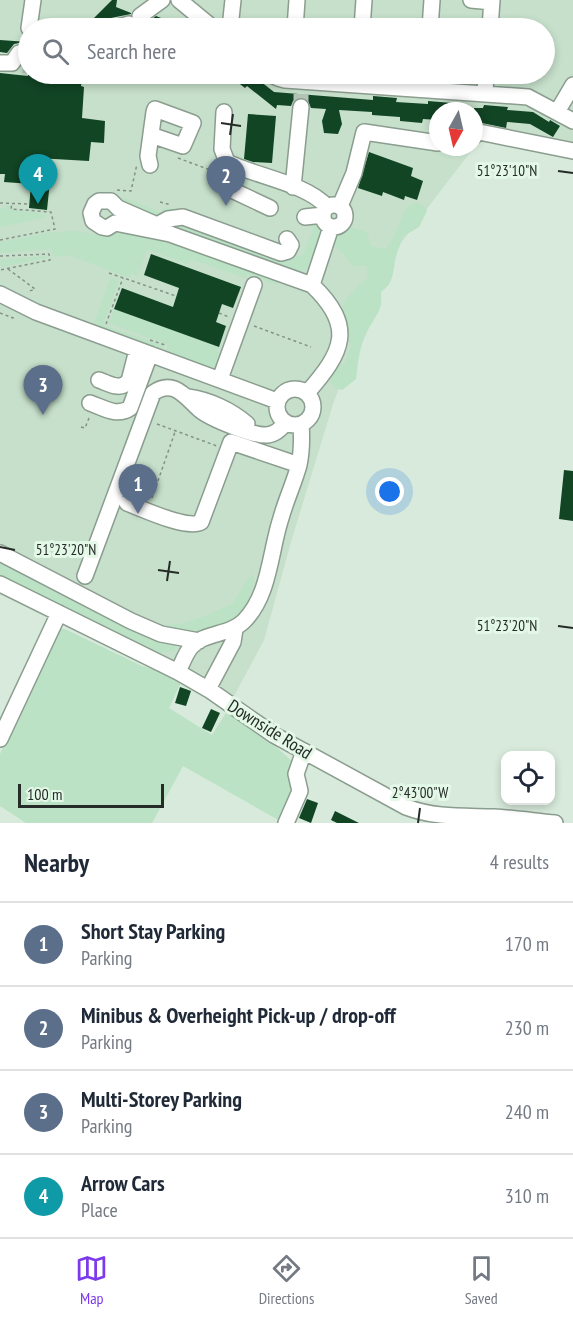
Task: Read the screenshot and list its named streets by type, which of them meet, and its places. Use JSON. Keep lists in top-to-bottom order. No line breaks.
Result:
{"streets":{"street":["Downside Road"]},"scale_bar":"100 m","north":"bottom","page":{"search":"Search here","pins":["4","2","3","1"],"scale":"100 m","heading":["Nearby","4 results"],"list":[{"mark":"1","name":"Short Stay Parking","note":"Parking","value":"170 m"},{"mark":"2","name":"Minibus & Overheight Pick-up / drop-off","note":"Parking","value":"230 m"},{"mark":"3","name":"Multi-Storey Parking","note":"Parking","value":"240 m"},{"mark":"4","name":"Arrow Cars","note":"Place","value":"310 m"}],"nav":["Map","Directions","Saved"]},"coordinates":["51°23'10\"N","51°23'20\"N","2°43'00\"W"]}
